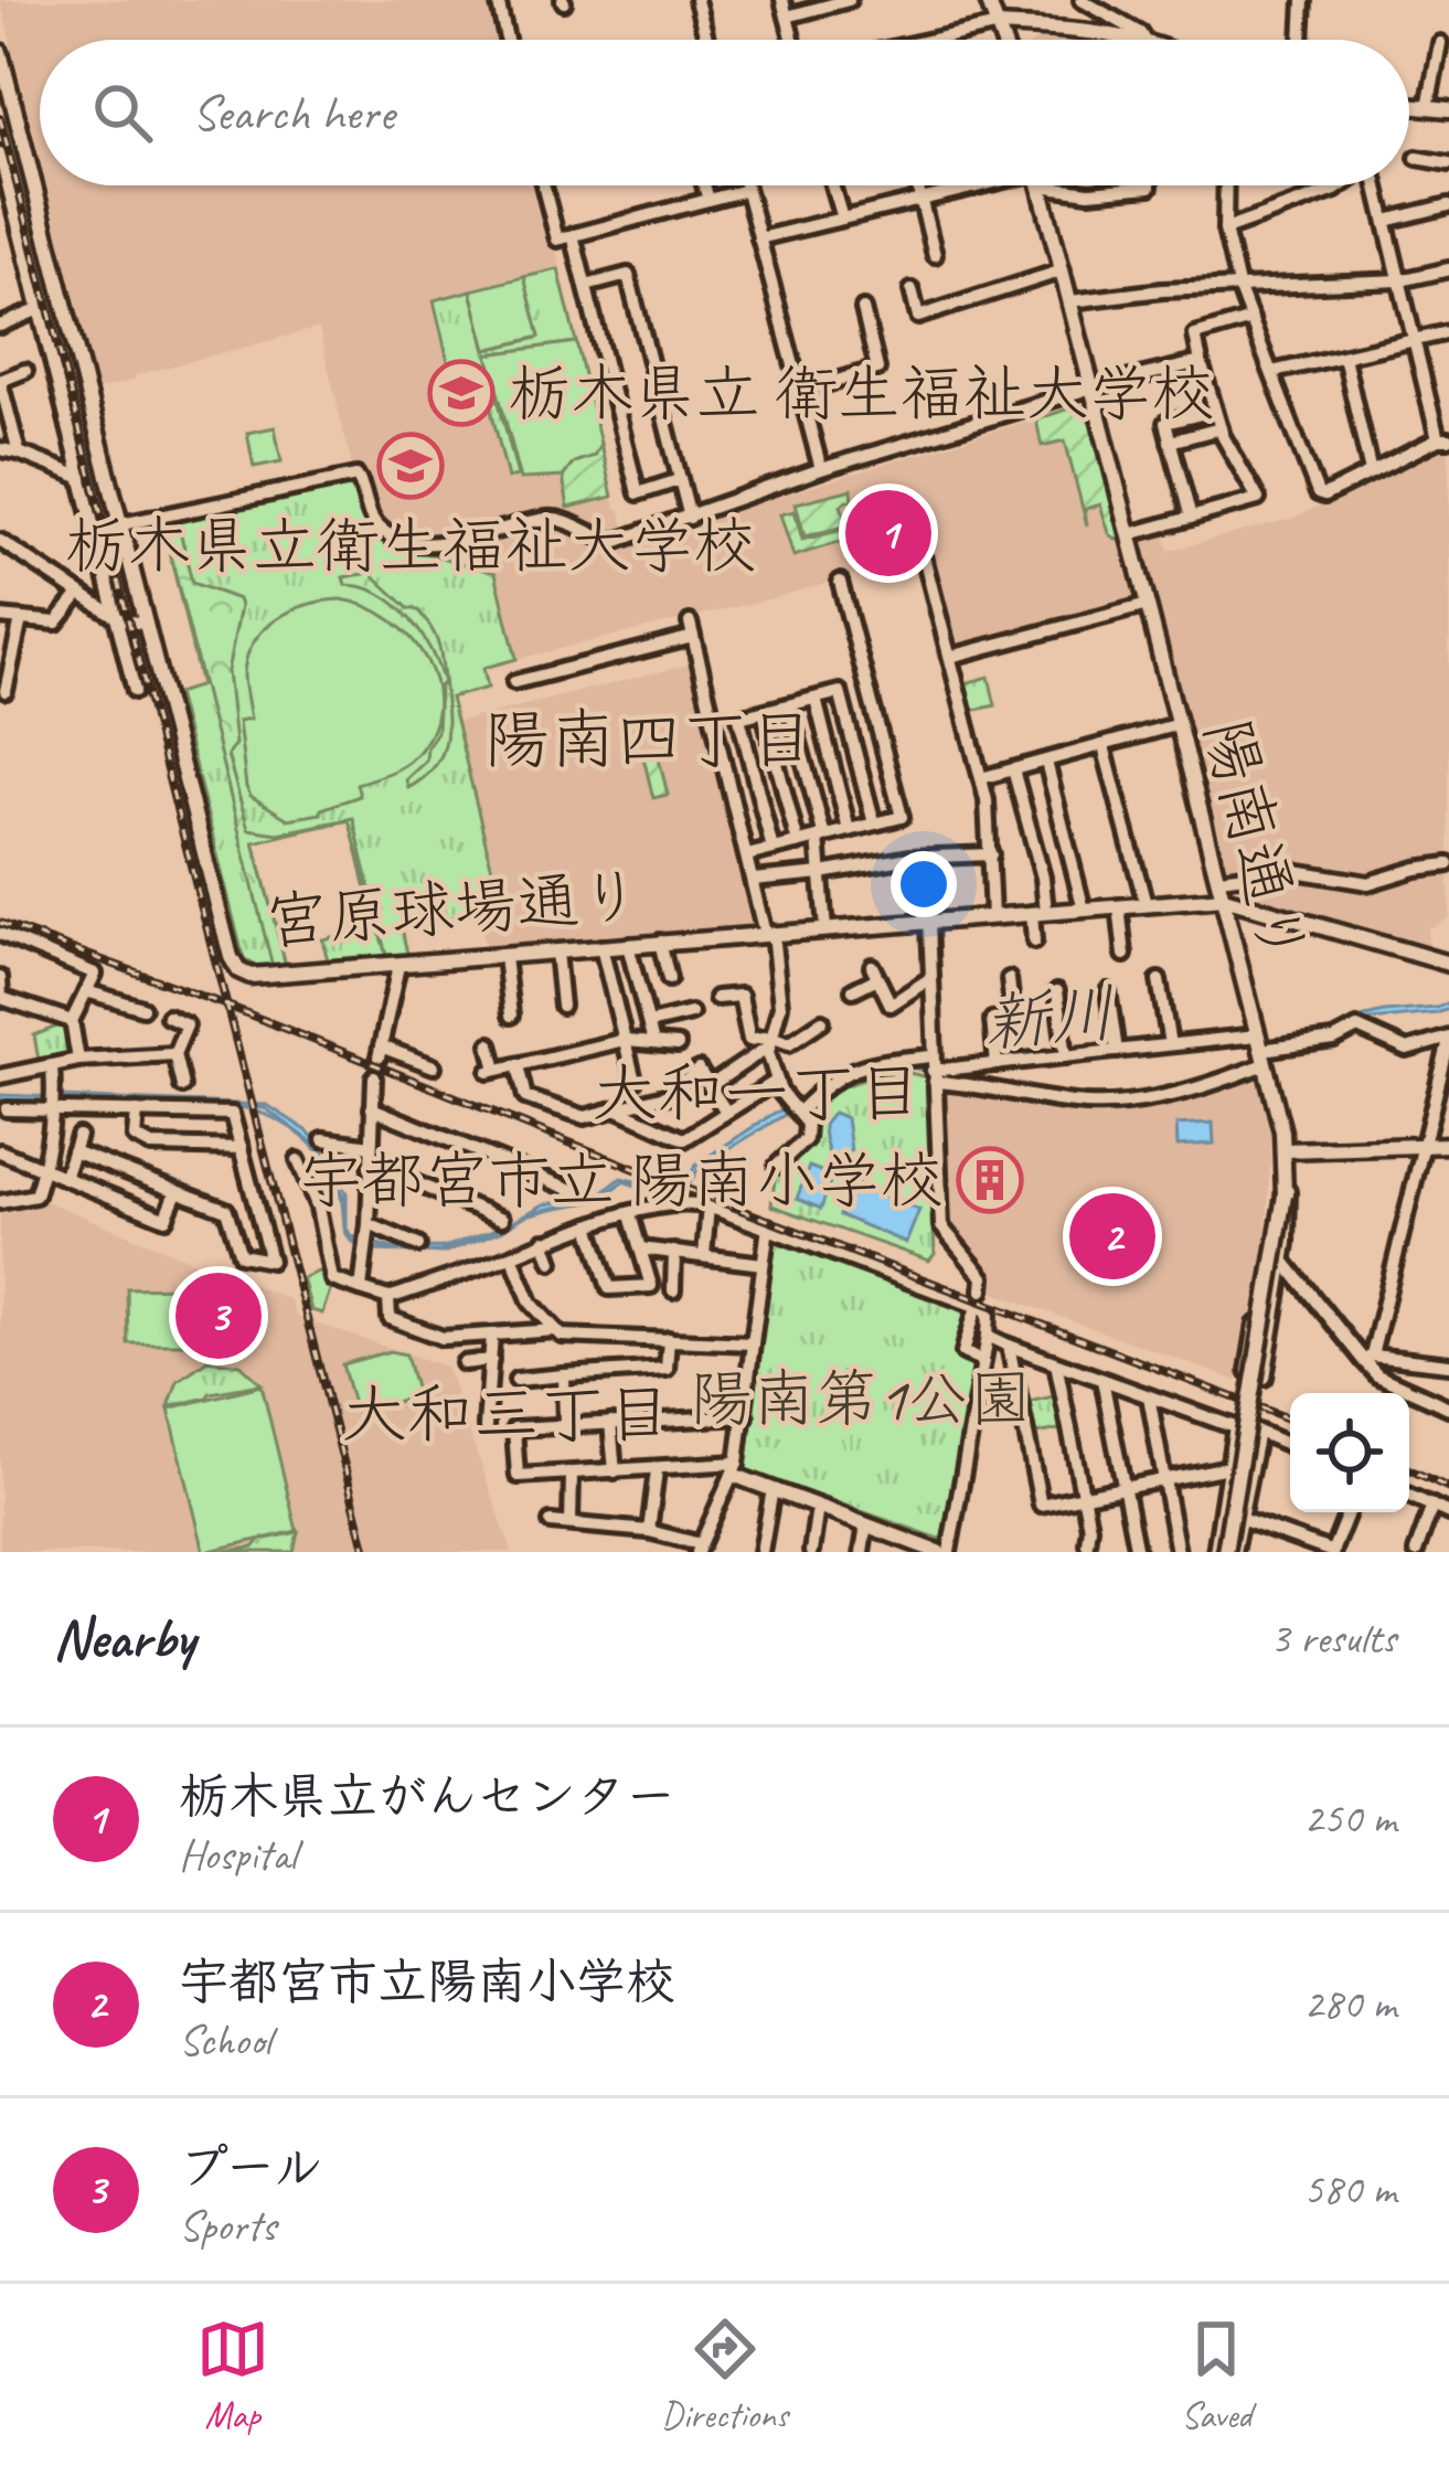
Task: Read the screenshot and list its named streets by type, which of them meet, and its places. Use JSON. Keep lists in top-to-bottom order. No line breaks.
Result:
{"streets":{"street":["陽南通り","宮原球場通り"]},"crossings":[["陽南通り","宮原球場通り"]],"districts":["陽南四丁目","大和一丁目","大和三丁目"],"water":["新川"],"parks":["陽南第1公園"],"places":{"school or university":["栃木県立 衛生福祉大学校","栃木県立衛生福祉大学校"],"building":["宇都宮市立 陽南小学校"]},"page":{"search":"Search here","pins":["1","2","3"],"heading":["Nearby","3 results"],"list":[{"mark":"1","name":"栃木県立がんセンター","note":"Hospital","value":"250 m"},{"mark":"2","name":"宇都宮市立陽南小学校","note":"School","value":"280 m"},{"mark":"3","name":"プール","note":"Sports","value":"580 m"}],"nav":["Map","Directions","Saved"]}}
